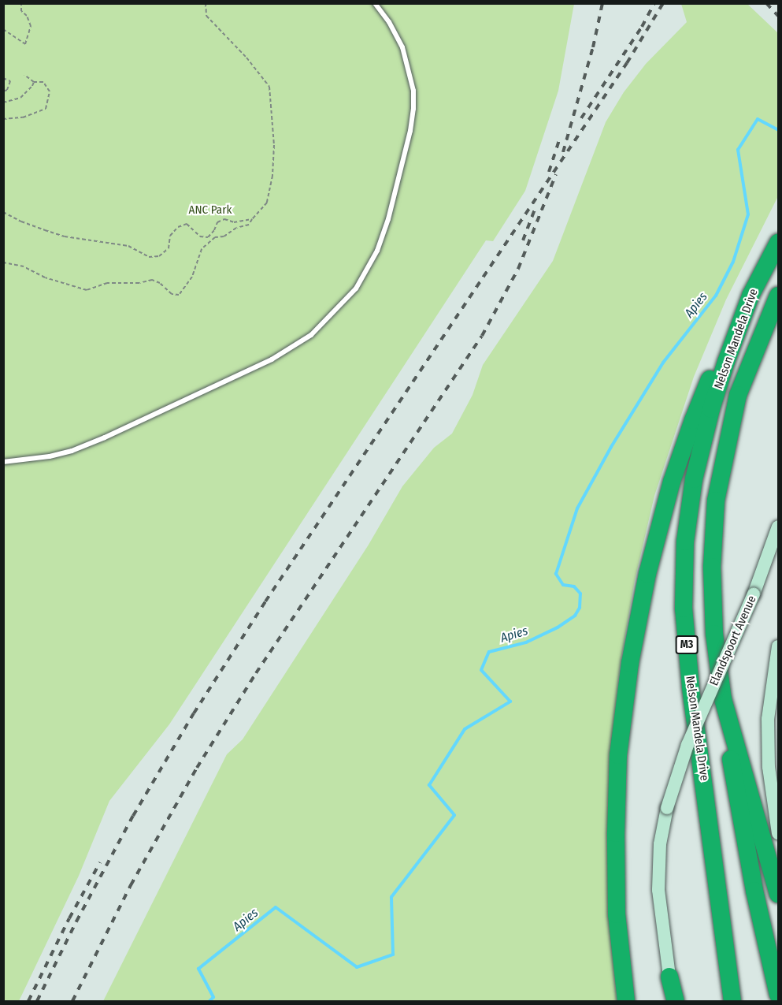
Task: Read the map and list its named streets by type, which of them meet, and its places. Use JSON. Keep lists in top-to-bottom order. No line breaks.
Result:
{"streets":{"highway":["Nelson Mandela Drive","M3"],"main road":["Elandspoort Avenue"]},"water":["Apies"],"parks":["ANC Park"]}
